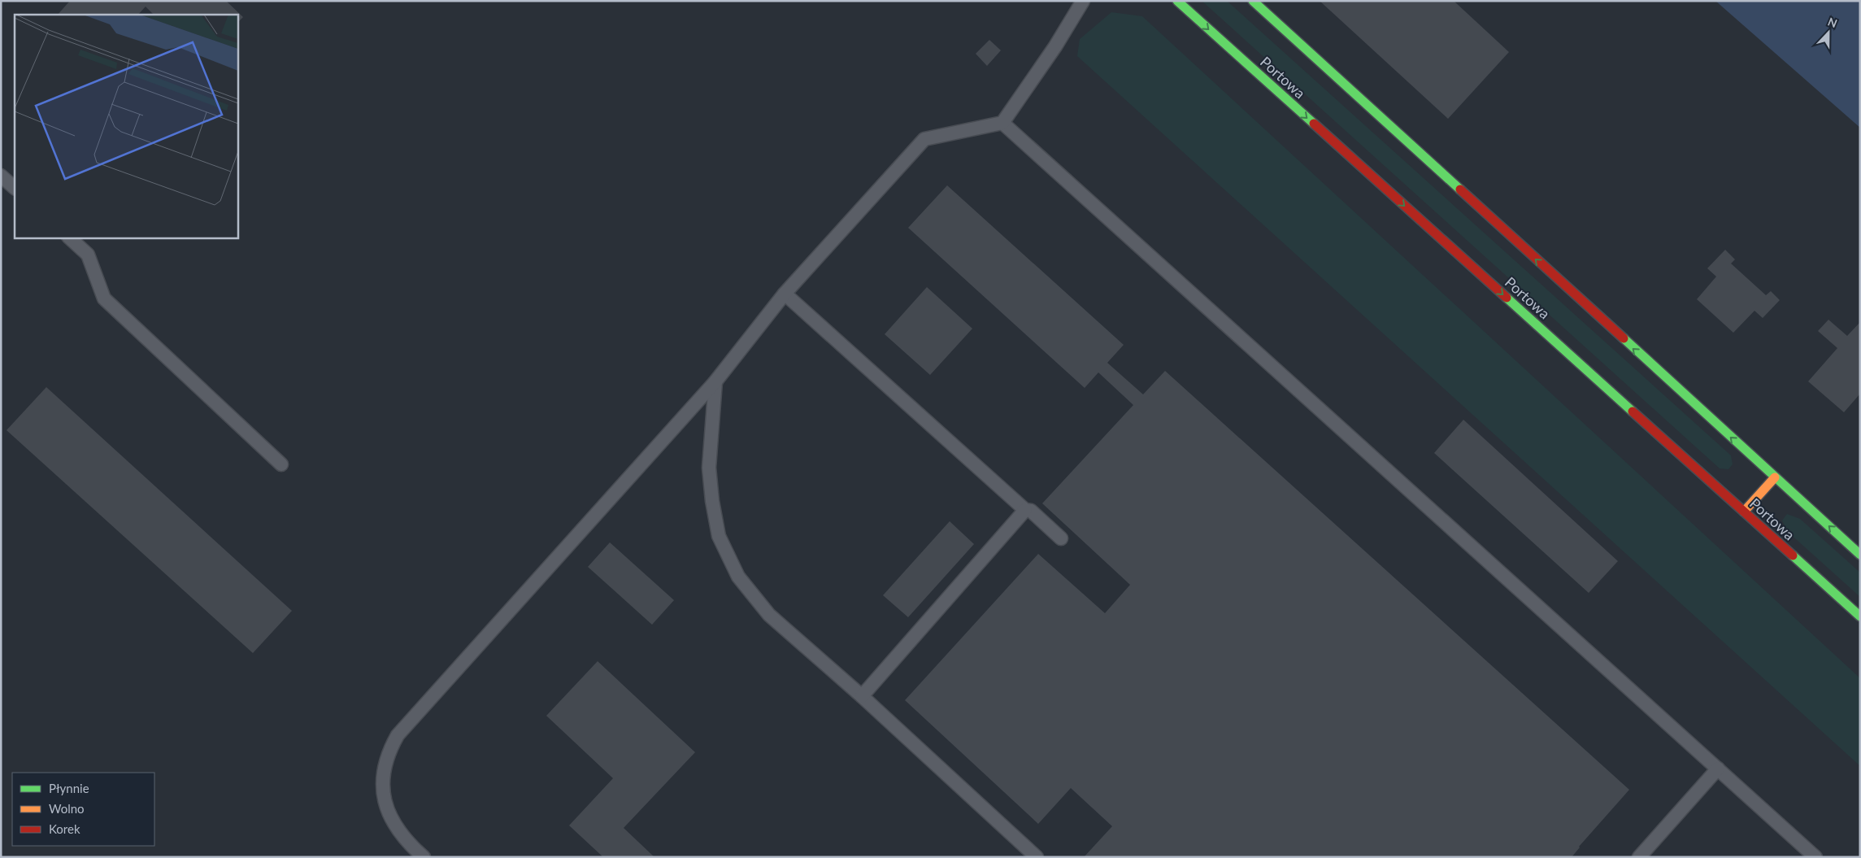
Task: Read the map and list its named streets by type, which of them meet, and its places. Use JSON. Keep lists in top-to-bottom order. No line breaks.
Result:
{"streets":{"street":["Portowa"]},"legend":["Płynnie","Wolno","Korek"],"north":"top"}
